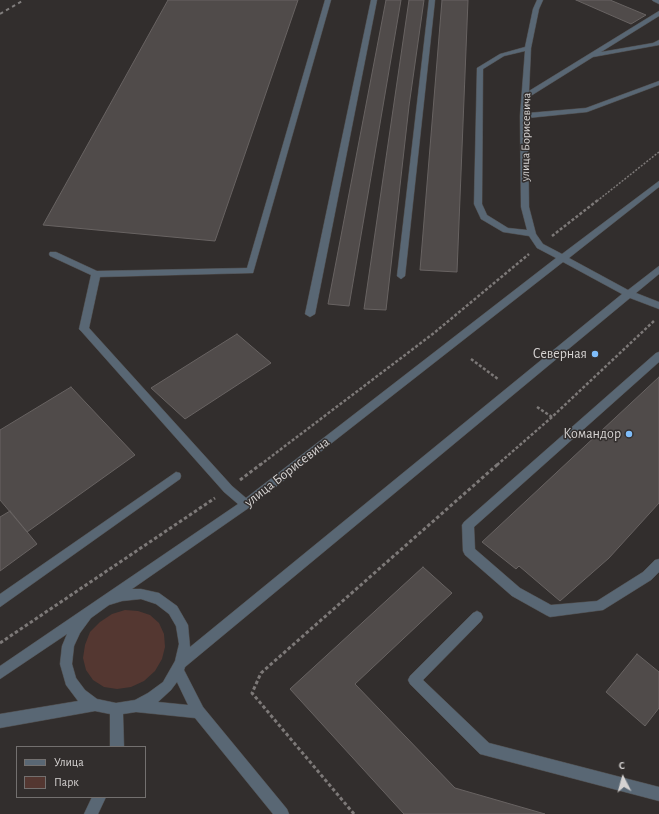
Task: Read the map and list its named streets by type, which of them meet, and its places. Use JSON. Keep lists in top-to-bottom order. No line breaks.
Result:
{"streets":{"street":["улица Борисевича"]},"places":["Северная","Командор"],"legend":["Улица","Парк"],"north":"top"}
